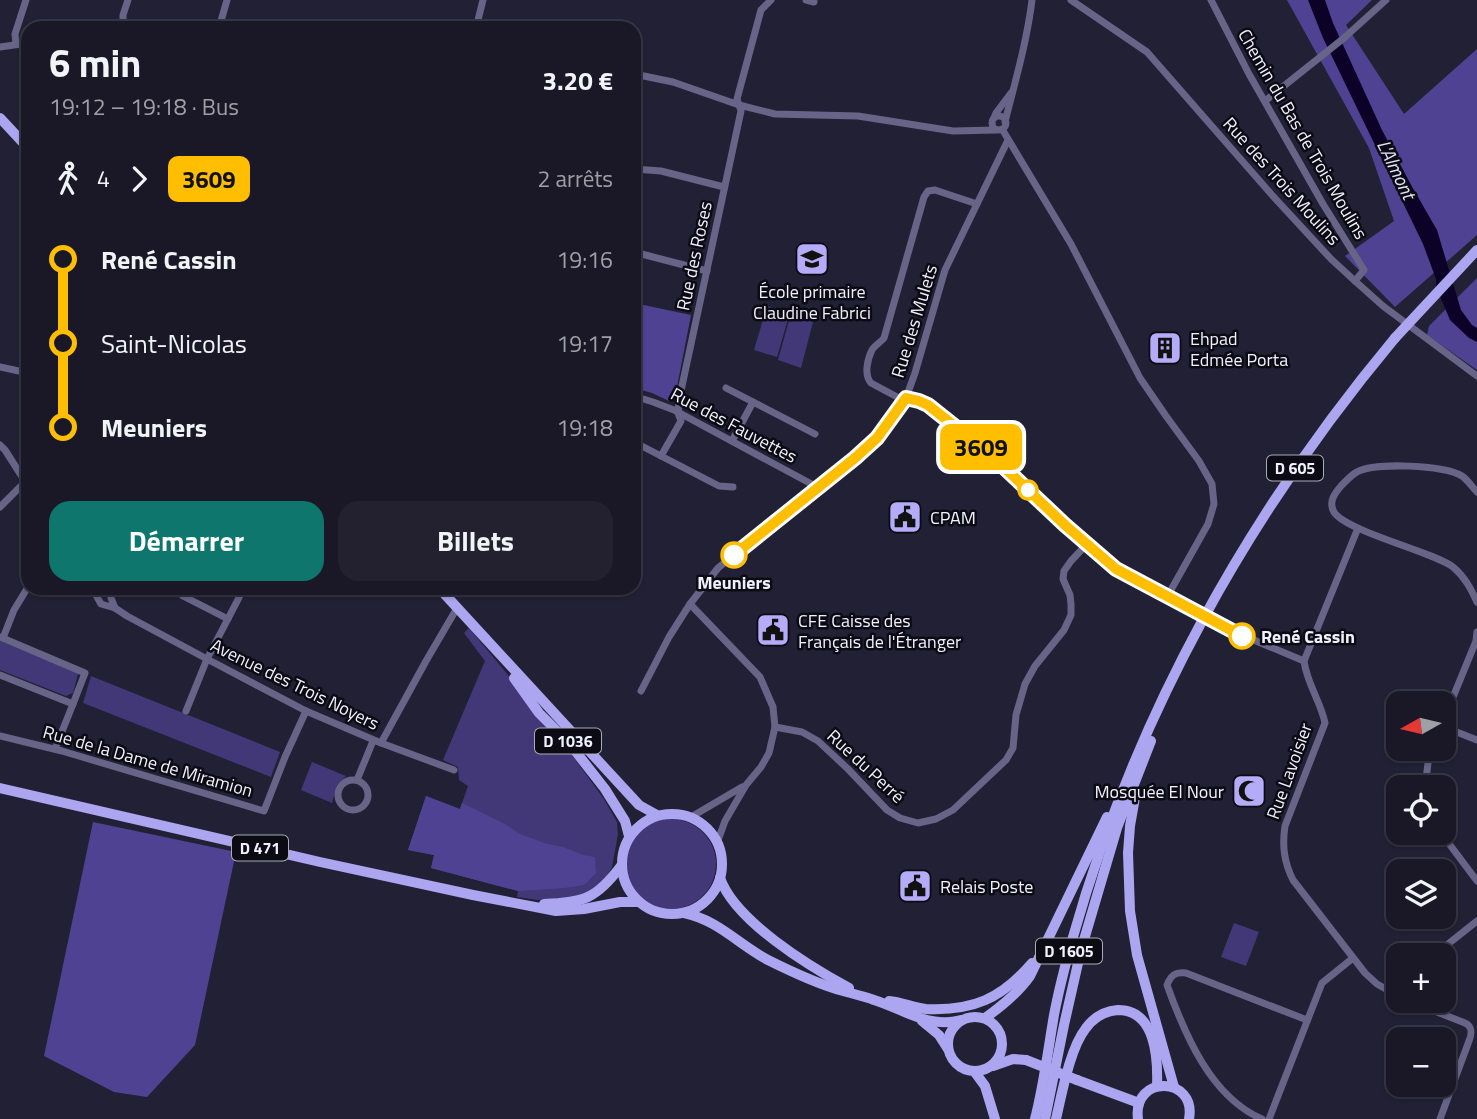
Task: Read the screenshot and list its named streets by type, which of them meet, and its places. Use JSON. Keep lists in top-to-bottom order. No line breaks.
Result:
{"streets":{"main road":["D 605","D 1036","D 471","D 1605"],"street":["Chemin du Bas de Trois Moulins","Rue des Trois Moulins","Rue des Roses","Rue des Mulets","Rue des Fauvettes","Avenue des Trois Noyers","Rue de la Dame de Miramion","Rue du Perré","Rue Lavoisier"]},"crossings":[["Chemin du Bas de Trois Moulins","Rue des Trois Moulins"],["Rue des Roses","Rue des Fauvettes"],["Rue des Mulets","Rue des Fauvettes"],["D 605","D 1605"],["Avenue des Trois Noyers","D 1036"],["Avenue des Trois Noyers","Rue de la Dame de Miramion"],["D 1036","D 471"]],"water":["L'Almont"],"places":{"school or university":["École primaire Claudine Fabrici"],"building":["Ehpad Edmée Porta"],"public building":["CPAM","CFE Caisse des Français de l'Étranger","Relais Poste"],"other":["Meuniers","René Cassin"],"mosque":["Mosquée El Nour"]},"lines":["bus line 3609"],"north":"left","page":{"on_map":"3609","heading":["6 min","19:12 – 19:18 · Bus","3.20 €"],"legs":["4","3609","2 arrêts"],"list":[{"name":"René Cassin","value":"19:16"},{"name":"Saint-Nicolas","value":"19:17"},{"name":"Meuniers","value":"19:18"}],"buttons":["Démarrer","Billets"],"map_buttons":["+","−"]}}
